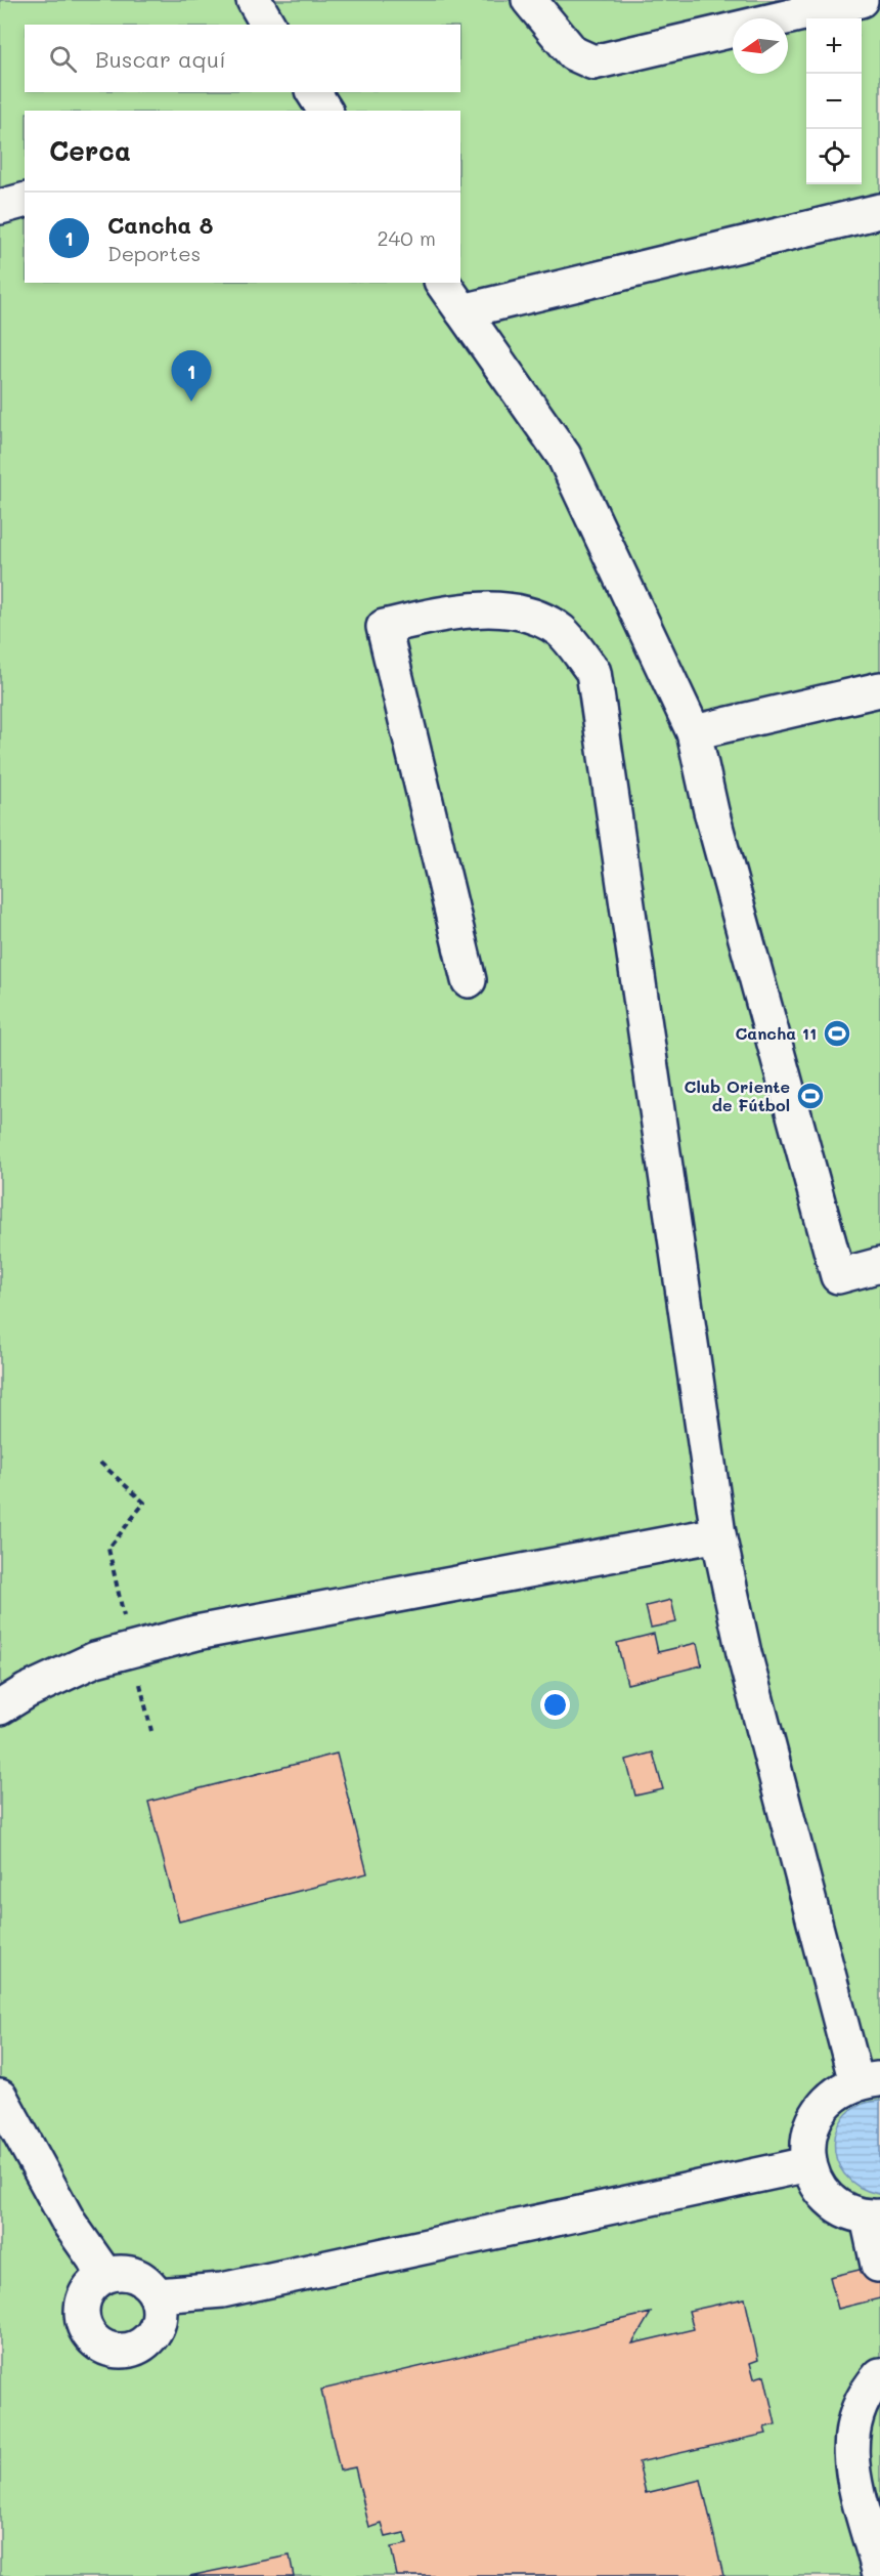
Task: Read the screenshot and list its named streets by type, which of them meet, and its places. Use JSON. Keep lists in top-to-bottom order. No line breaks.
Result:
{"places":{"sports":["Cancha 11","Club Oriente de Fútbol"]},"north":"left","page":{"map_buttons":["+","−"],"search":"Buscar aquí","heading":"Cerca","list":[{"mark":"1","name":"Cancha 8","note":"Deportes","value":"240 m"}],"pins":"1"}}
